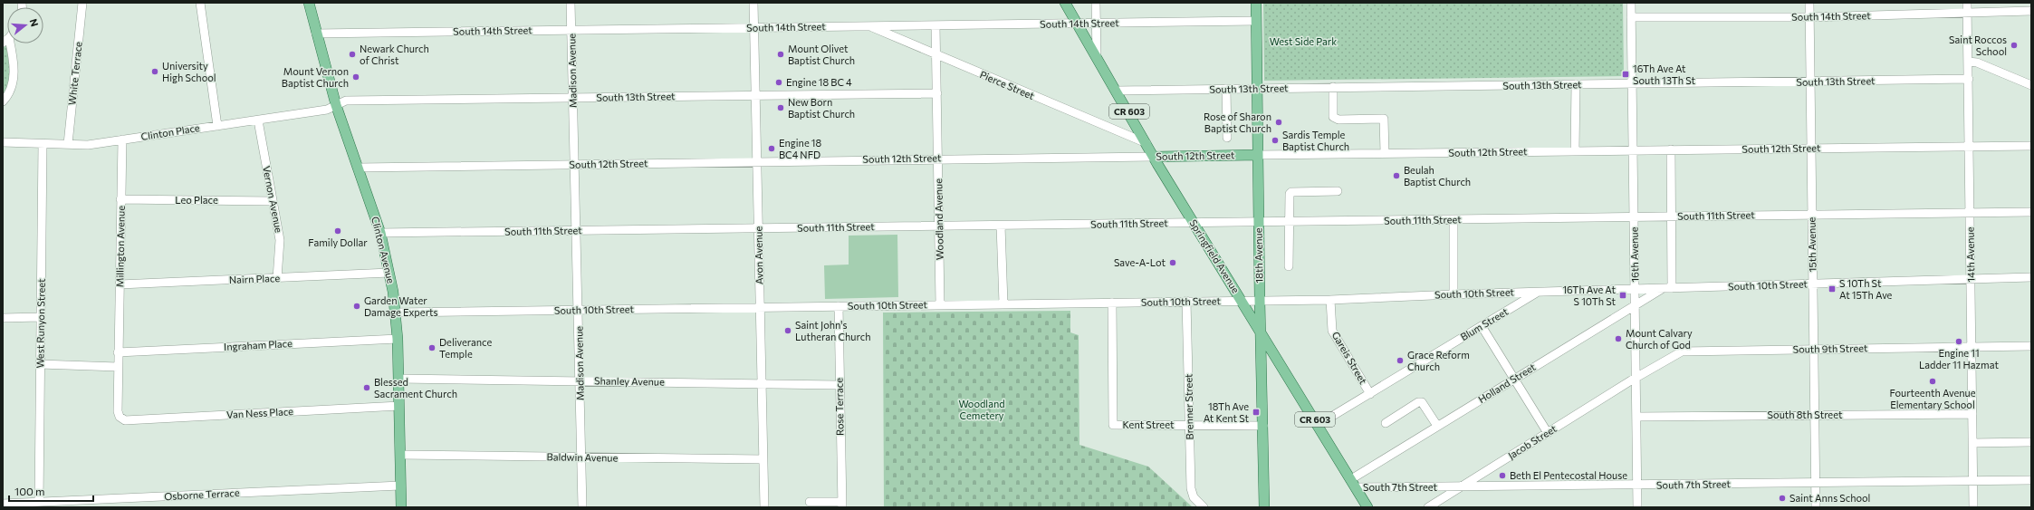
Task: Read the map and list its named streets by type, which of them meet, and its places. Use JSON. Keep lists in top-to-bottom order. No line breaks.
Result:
{"streets":{"main road":["CR 603","South 12th Street","Clinton Avenue","18th Avenue","Springfield Avenue"],"street":["South 14th Street","Madison Avenue","White Terrace","South 13th Street","Pierce Street","Clinton Place","Vernon Avenue","Leo Place","South 11th Street","Woodland Avenue","15th Avenue","Millington Avenue","16th Avenue","14th Avenue","Avon Avenue","Nairn Place","South 10th Street","West Runyon Street","Blum Street","Ingraham Place","South 9th Street","Gareis Street","Shanley Avenue","Holland Street","Rose Terrace","Brenner Street","Van Ness Place","South 8th Street","Kent Street","Jacob Street","Baldwin Avenue","South 7th Street","Osborne Terrace"]},"crossings":[["South 14th Street","Madison Avenue"],["South 14th Street","Pierce Street"],["South 14th Street","Woodland Avenue"],["South 14th Street","15th Avenue"],["South 14th Street","Clinton Avenue"],["South 14th Street","16th Avenue"],["South 14th Street","14th Avenue"],["South 14th Street","Avon Avenue"],["South 14th Street","18th Avenue"],["South 14th Street","Springfield Avenue"],["Madison Avenue","South 13th Street"],["Madison Avenue","South 12th Street"],["Madison Avenue","South 11th Street"],["Madison Avenue","South 10th Street"],["Madison Avenue","Shanley Avenue"],["Madison Avenue","Baldwin Avenue"],["White Terrace","Clinton Place"],["South 13th Street","Clinton Place"],["South 13th Street","Woodland Avenue"],["South 13th Street","15th Avenue"],["South 13th Street","Clinton Avenue"],["South 13th Street","16th Avenue"],["South 13th Street","14th Avenue"],["South 13th Street","Avon Avenue"],["South 13th Street","18th Avenue"],["South 13th Street","Springfield Avenue"],["Pierce Street","Woodland Avenue"],["Pierce Street","Springfield Avenue"],["Clinton Place","Vernon Avenue"],["Clinton Place","Millington Avenue"],["Clinton Place","Clinton Avenue"],["Clinton Place","West Runyon Street"],["South 12th Street","Woodland Avenue"],["South 12th Street","15th Avenue"],["South 12th Street","Clinton Avenue"],["South 12th Street","16th Avenue"],["South 12th Street","14th Avenue"],["South 12th Street","Avon Avenue"],["South 12th Street","18th Avenue"],["South 12th Street","Springfield Avenue"],["Vernon Avenue","Leo Place"],["Vernon Avenue","Nairn Place"],["Leo Place","Millington Avenue"],["South 11th Street","Woodland Avenue"],["South 11th Street","15th Avenue"],["South 11th Street","Clinton Avenue"],["South 11th Street","16th Avenue"],["South 11th Street","14th Avenue"],["South 11th Street","Avon Avenue"],["South 11th Street","18th Avenue"],["South 11th Street","Springfield Avenue"],["Woodland Avenue","South 10th Street"],["15th Avenue","South 10th Street"],["15th Avenue","South 9th Street"],["15th Avenue","South 8th Street"],["15th Avenue","South 7th Street"],["Millington Avenue","Nairn Place"],["Millington Avenue","Ingraham Place"],["Millington Avenue","Van Ness Place"],["Clinton Avenue","Nairn Place"],["Clinton Avenue","South 10th Street"],["Clinton Avenue","Ingraham Place"],["Clinton Avenue","Shanley Avenue"],["Clinton Avenue","Van Ness Place"],["Clinton Avenue","Baldwin Avenue"],["Clinton Avenue","Osborne Terrace"],["16th Avenue","South 10th Street"],["16th Avenue","South 9th Street"],["16th Avenue","Holland Street"],["16th Avenue","South 8th Street"],["16th Avenue","Jacob Street"],["16th Avenue","South 7th Street"],["14th Avenue","South 10th Street"],["14th Avenue","South 9th Street"],["14th Avenue","South 8th Street"],["14th Avenue","South 7th Street"],["Avon Avenue","South 10th Street"],["Avon Avenue","Shanley Avenue"],["Avon Avenue","Baldwin Avenue"],["18th Avenue","Springfield Avenue"],["18th Avenue","South 10th Street"],["18th Avenue","Kent Street"],["Springfield Avenue","South 10th Street"],["Springfield Avenue","Blum Street"],["Springfield Avenue","Holland Street"],["Springfield Avenue","South 7th Street"],["South 10th Street","Blum Street"],["South 10th Street","Gareis Street"],["South 10th Street","Holland Street"],["South 10th Street","Rose Terrace"],["South 10th Street","Brenner Street"],["South 10th Street","Kent Street"],["West Runyon Street","Osborne Terrace"],["Blum Street","Gareis Street"],["South 9th Street","Jacob Street"],["Shanley Avenue","Rose Terrace"],["Holland Street","South 7th Street"],["Brenner Street","Kent Street"],["Jacob Street","South 7th Street"]],"parks":["West Side Park","Woodland Cemetery"],"places":{"other":["Saint Roccos School","Newark Church of Christ","Mount Olivet Baptist Church","University High School","Mount Vernon Baptist Church","Engine 18 BC 4","New Born Baptist Church","Rose of Sharon Baptist Church","Sardis Temple Baptist Church","Engine 18 BC4 NFD","Beulah Baptist Church","Family Dollar","Save-A-Lot","Garden Water Damage Experts","Saint John's Lutheran Church","Mount Calvary Church of God","Engine 11 Ladder 11 Hazmat","Deliverance Temple","Grace Reform Church","Fourteenth Avenue Elementary School","Blessed Sacrament Church","Beth El Pentecostal House","Saint Anns School"],"transit":["16Th Ave At South 13Th St","S 10Th St At 15Th Ave","16Th Ave At S 10Th St","18Th Ave At Kent St"]},"scale_bar":"100 m","north":"right"}
